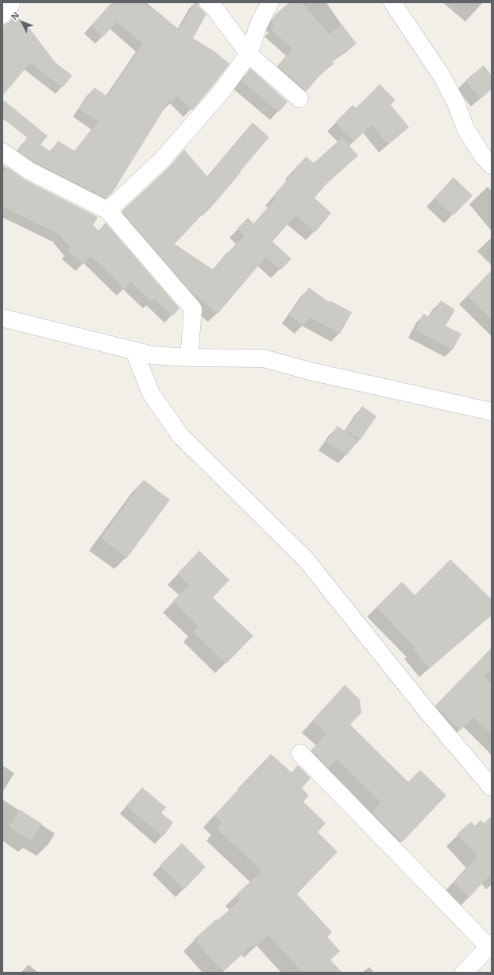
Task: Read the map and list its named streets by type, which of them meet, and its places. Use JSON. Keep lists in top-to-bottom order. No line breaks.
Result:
{"north":"top left"}
